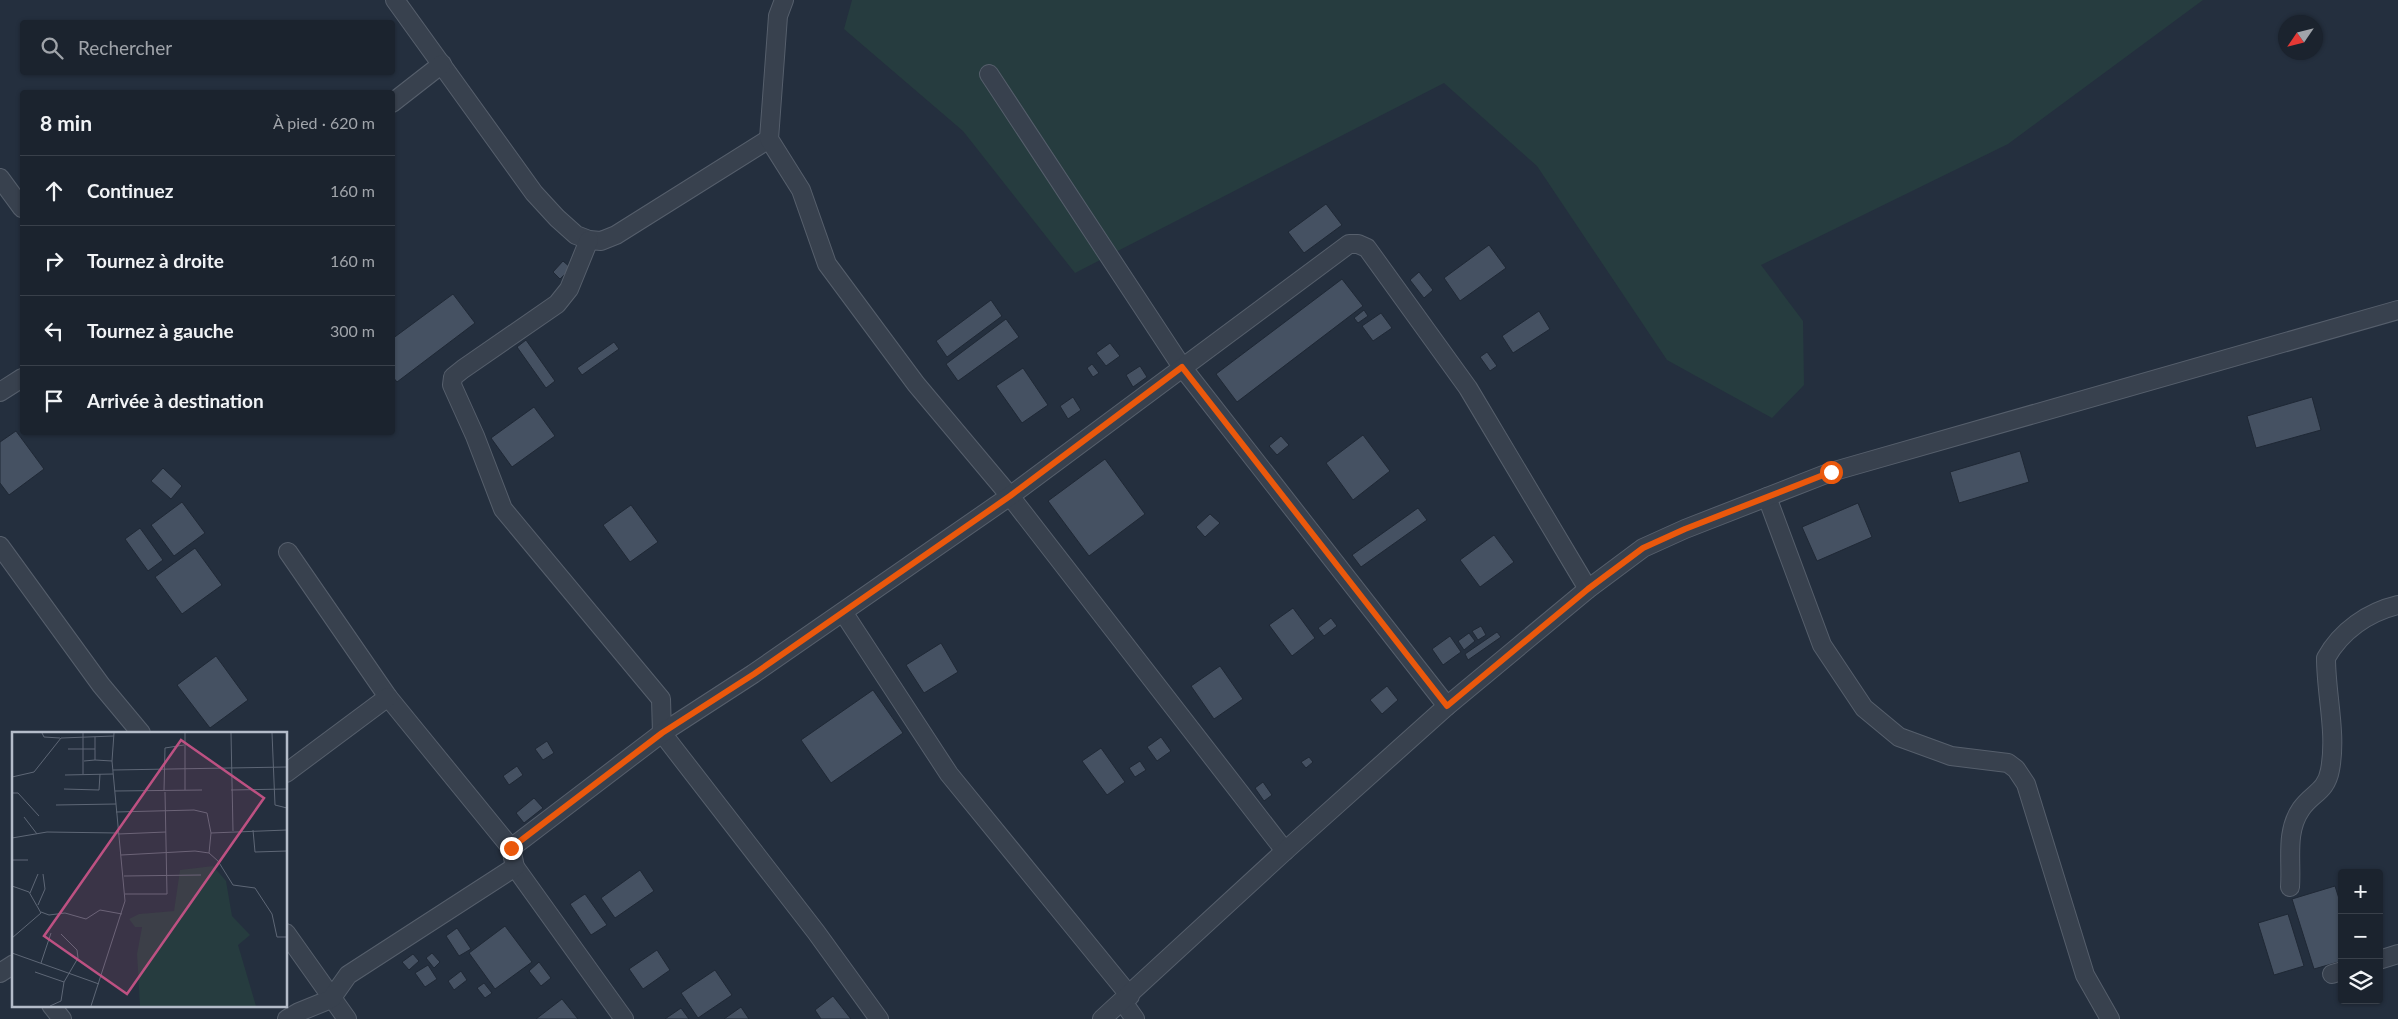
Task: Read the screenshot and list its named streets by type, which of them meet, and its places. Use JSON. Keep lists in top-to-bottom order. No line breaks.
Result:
{"north":"bottom left","page":{"search":"Rechercher","heading":["8 min","À pied · 620 m"],"list":[["Continuez","160 m"],["Tournez à droite","160 m"],["Tournez à gauche","300 m"],"Arrivée à destination"],"map_buttons":["+","−"]}}
